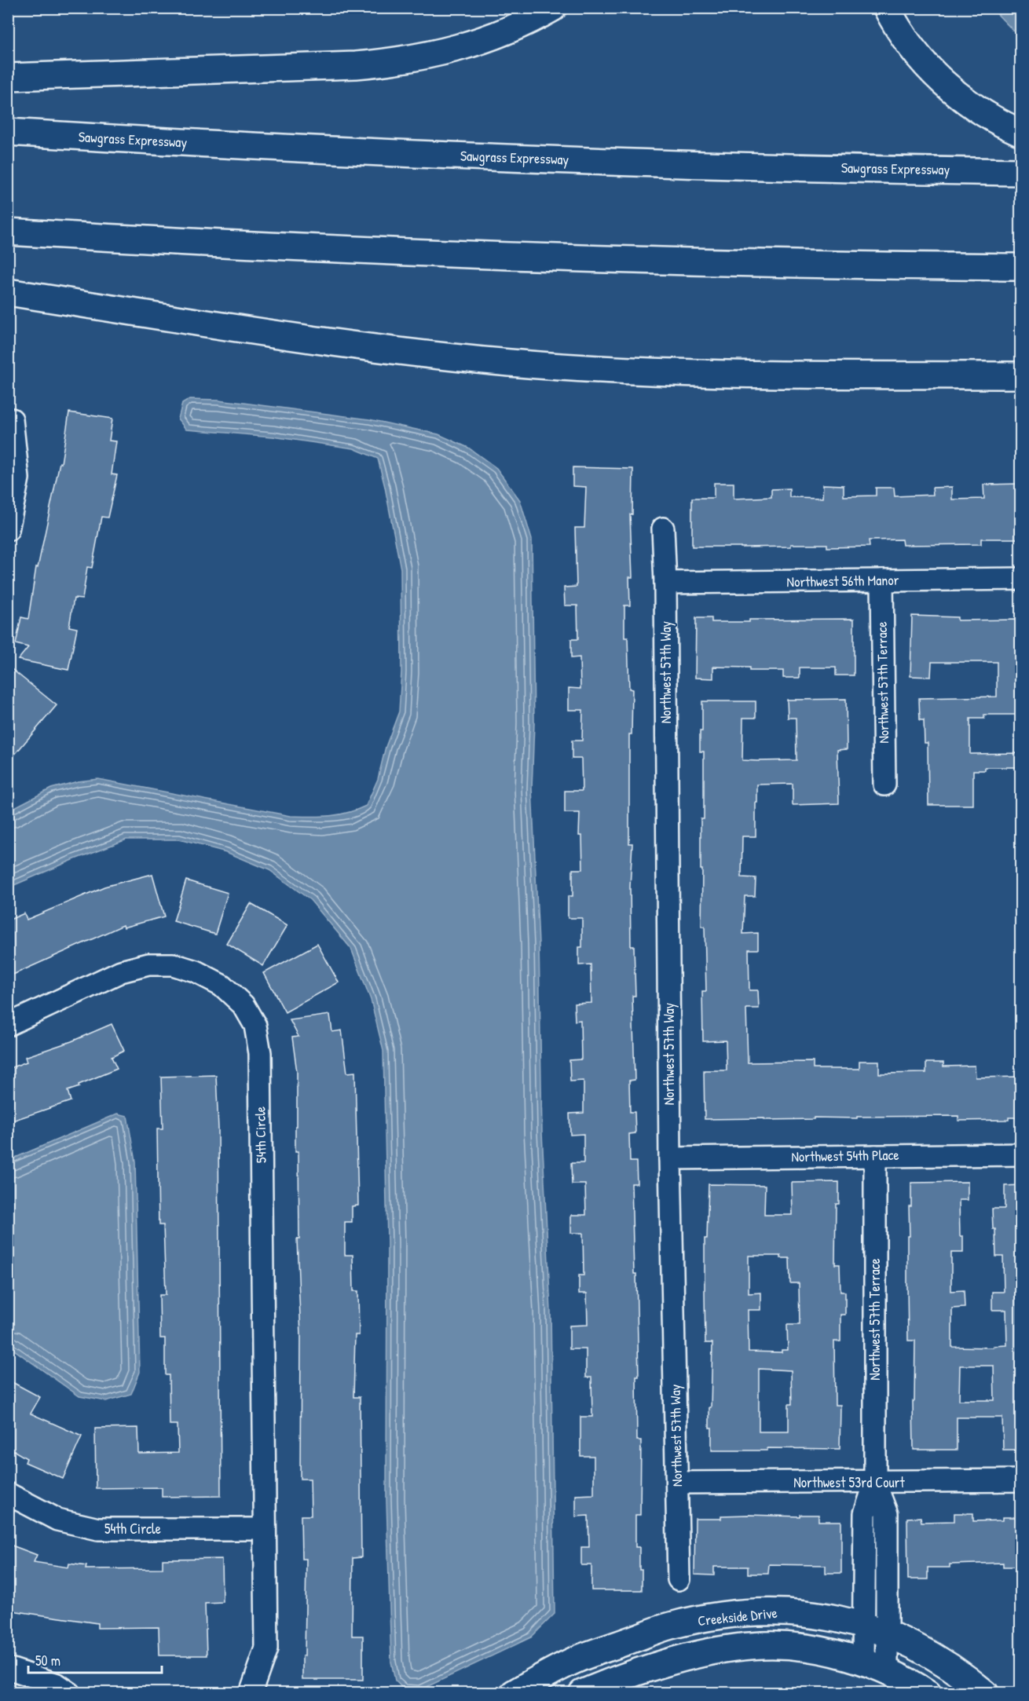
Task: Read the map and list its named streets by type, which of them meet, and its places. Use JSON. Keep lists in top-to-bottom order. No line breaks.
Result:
{"streets":{"main road":["Sawgrass Expressway","Creekside Drive"],"street":["Northwest 56th Manor","Northwest 57th Way","Northwest 57th Terrace","54th Circle","Northwest 54th Place","Northwest 53rd Court"]},"crossings":[["Northwest 56th Manor","Northwest 57th Way"],["Northwest 56th Manor","Northwest 57th Terrace"],["Northwest 57th Way","Northwest 54th Place"],["Northwest 57th Way","Northwest 53rd Court"],["Northwest 57th Terrace","Northwest 54th Place"],["Northwest 57th Terrace","Northwest 53rd Court"],["Northwest 57th Terrace","Creekside Drive"]],"scale_bar":"50 m"}
